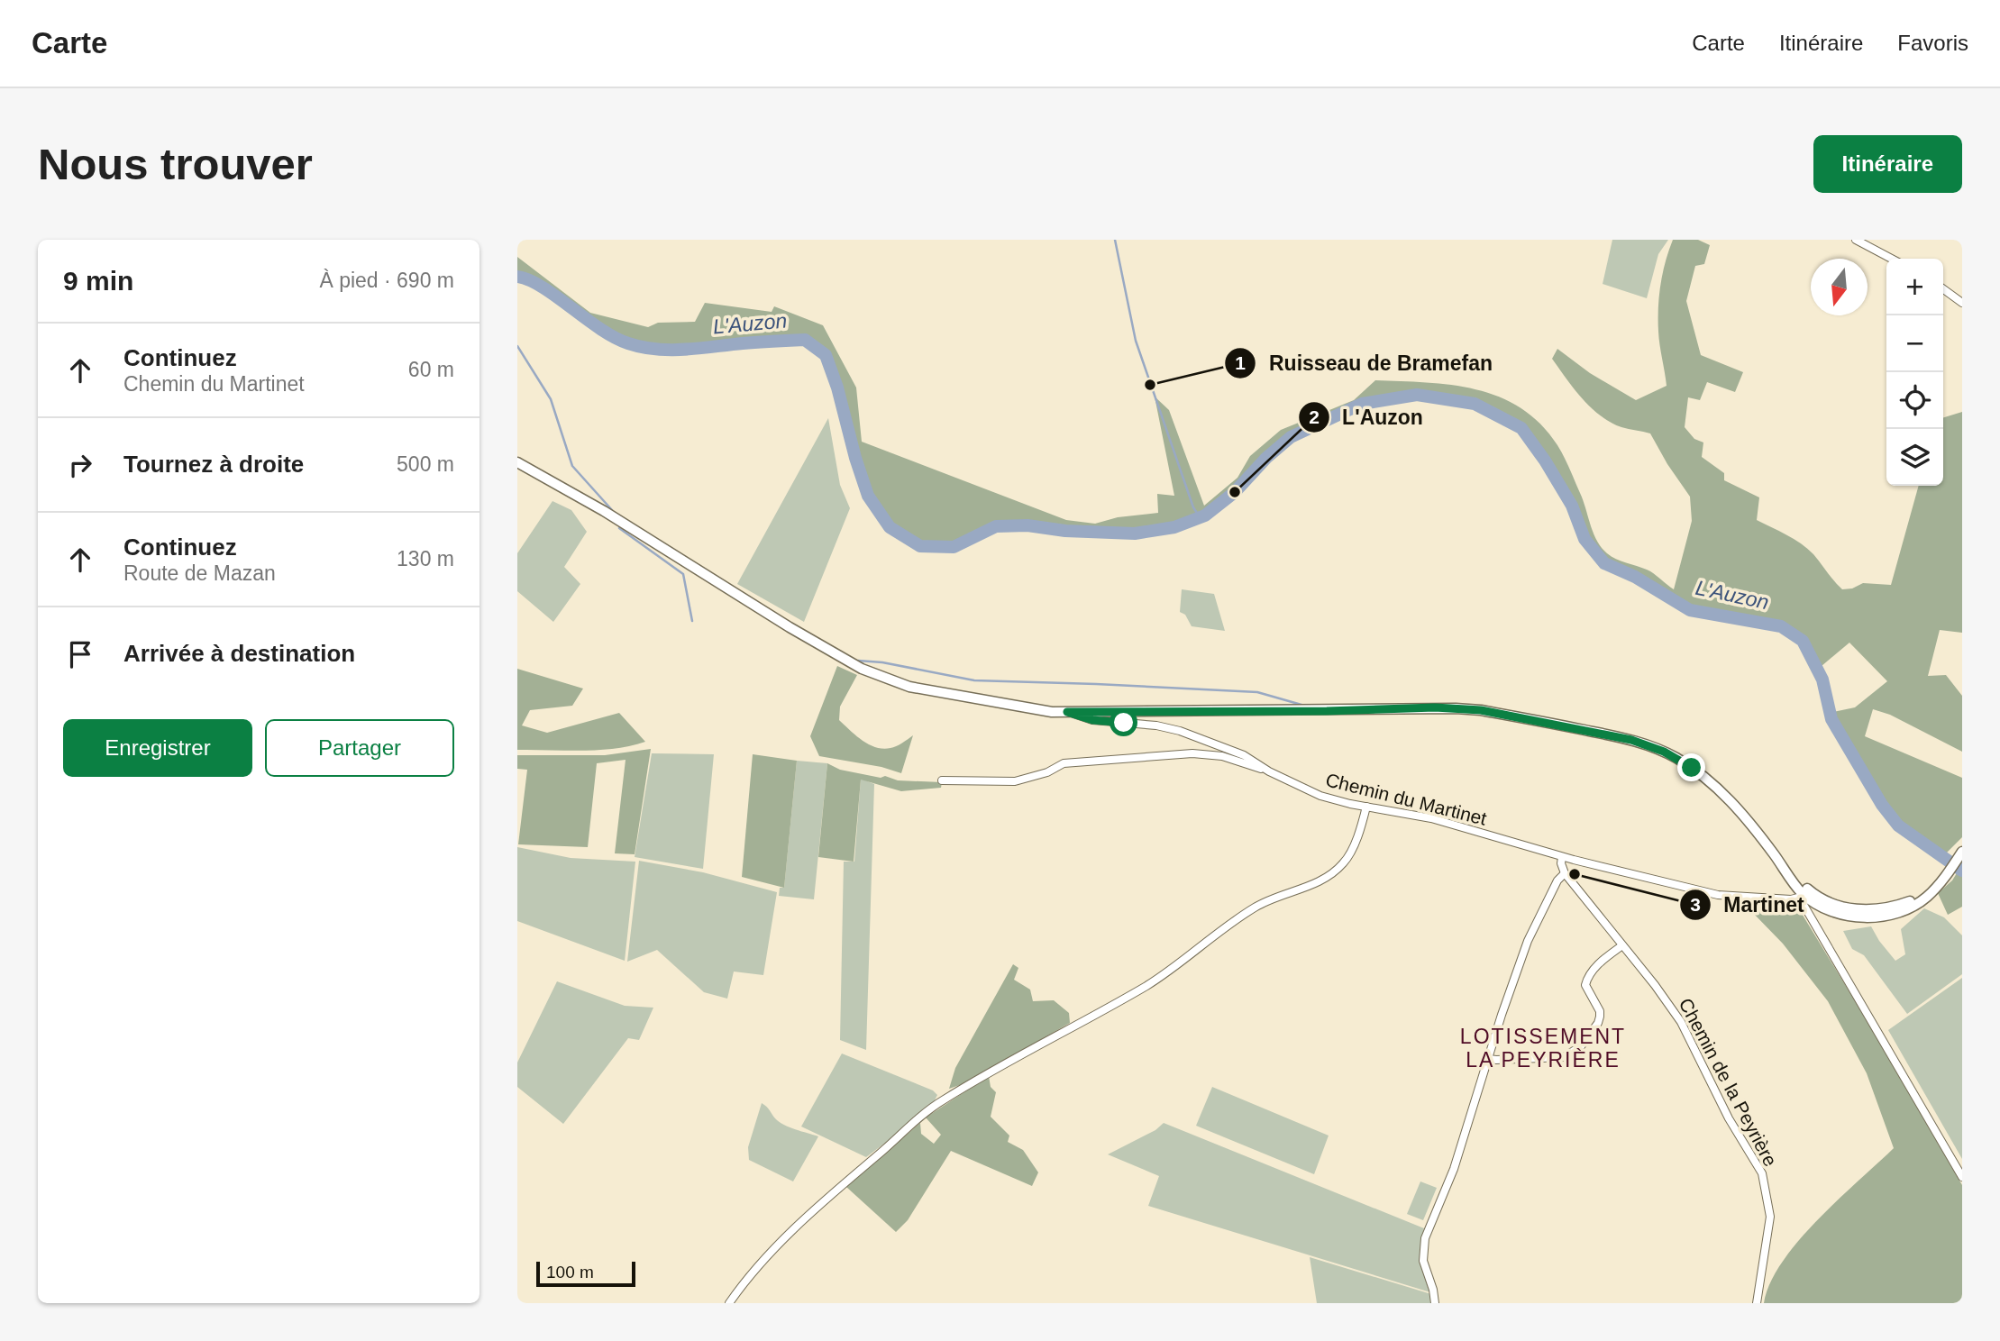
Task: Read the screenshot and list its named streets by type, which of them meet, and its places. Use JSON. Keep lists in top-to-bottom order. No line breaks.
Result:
{"streets":{"street":["Chemin du Martinet","Chemin de la Peyrière"]},"crossings":[["Chemin du Martinet","Chemin de la Peyrière"]],"districts":["LOTISSEMENT LA PEYRIÈRE"],"water":["L'Auzon"],"places":["Ruisseau de Bramefan","L'Auzon","Martinet"],"scale_bar":"100 m","north":"bottom","page":{"header":"Carte","nav":["Carte","Itinéraire","Favoris"],"buttons":["Itinéraire",["Enregistrer","Partager"]],"title":"Nous trouver","heading":["9 min","À pied · 690 m"],"map_buttons":["+","−"],"list":[["Continuez","Chemin du Martinet","60 m"],["Tournez à droite","500 m"],["Continuez","Route de Mazan","130 m"],"Arrivée à destination"],"scale":"100 m"}}
